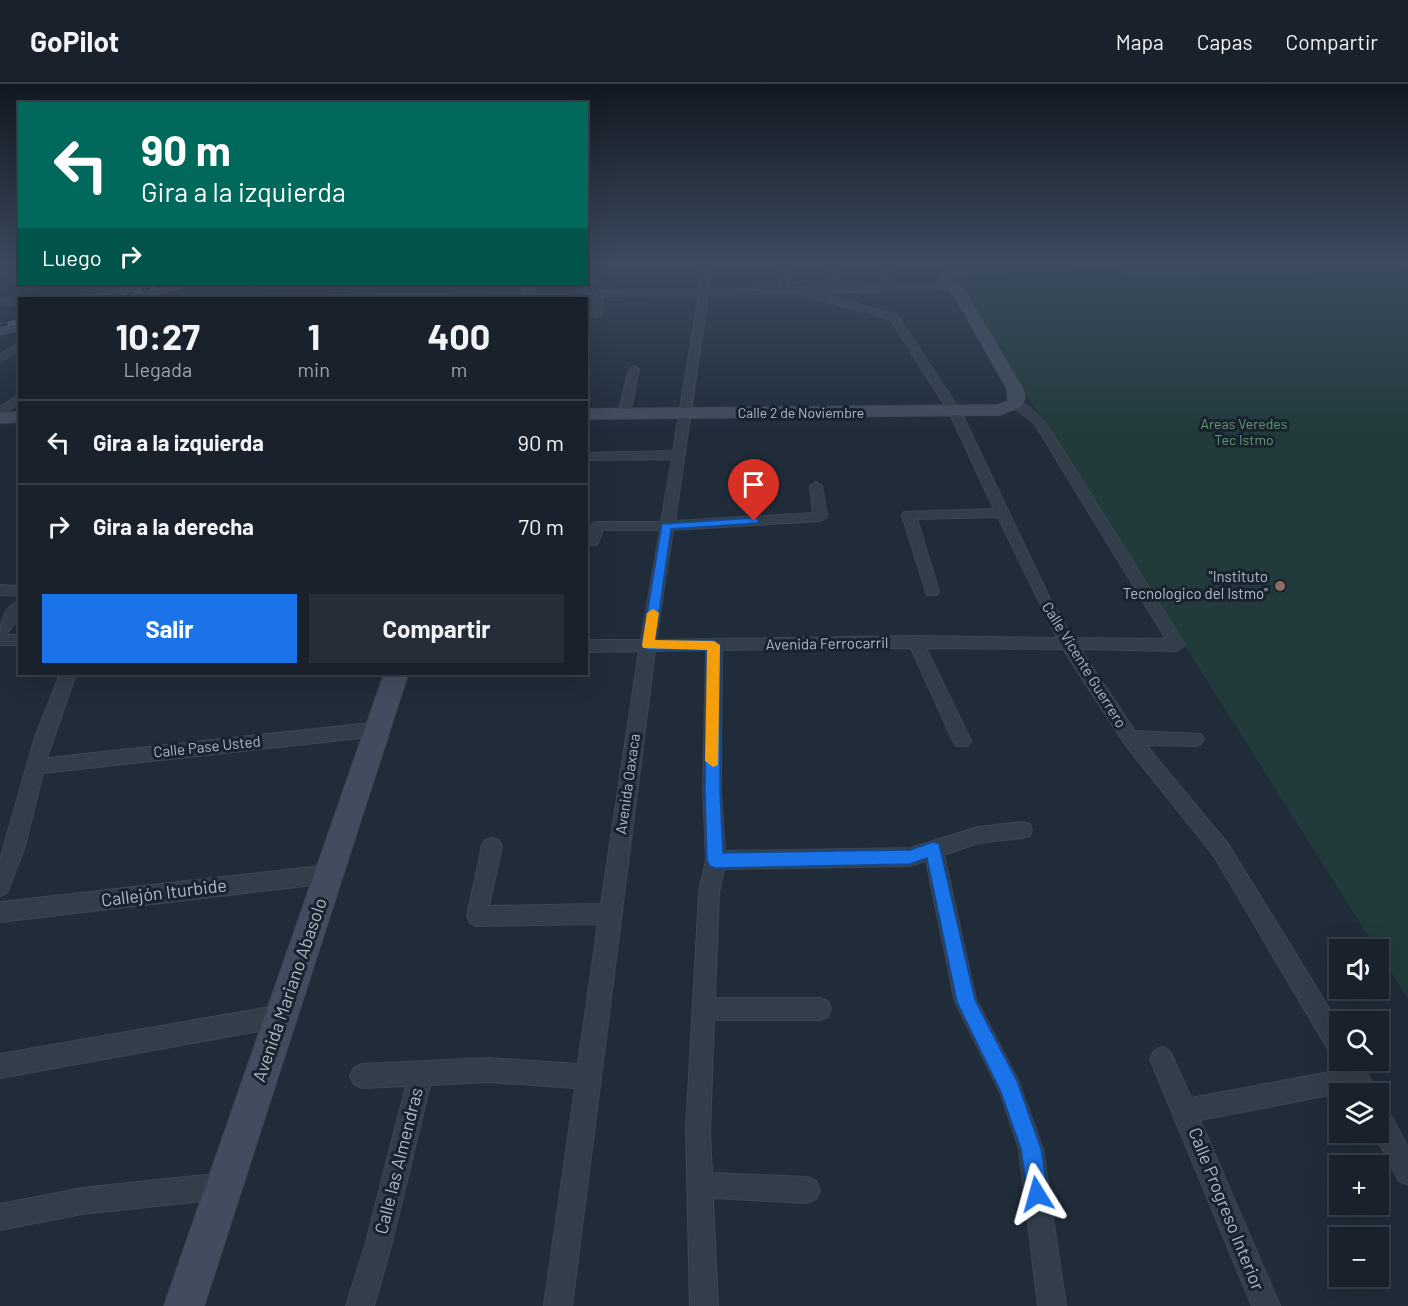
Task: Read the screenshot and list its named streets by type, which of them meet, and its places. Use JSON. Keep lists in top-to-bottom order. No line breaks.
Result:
{"streets":{"street":["Calle 2 de Noviembre","Avenida Ferrocarril","Calle Vicente Guerrero","Calle Pase Usted","Avenida Oaxaca","Callejón Iturbide","Avenida Mariano Abasolo","Calle las Almendras","Calle Progreso Interior"]},"crossings":[["Calle 2 de Noviembre","Avenida Ferrocarril"],["Calle 2 de Noviembre","Calle Vicente Guerrero"],["Calle 2 de Noviembre","Avenida Oaxaca"],["Avenida Ferrocarril","Calle Vicente Guerrero"],["Avenida Ferrocarril","Avenida Oaxaca"],["Calle Pase Usted","Avenida Mariano Abasolo"],["Avenida Oaxaca","Calle las Almendras"],["Callejón Iturbide","Avenida Mariano Abasolo"]],"parks":["Areas Veredes Tec Istmo"],"places":["\"Instituto Tecnologico del Istmo\""],"page":{"header":"GoPilot","nav":["Mapa","Capas","Compartir"],"turn":["90 m","Gira a la izquierda"],"then":"Luego","eta":["10:27","Llegada","1","min","400","m"],"list":[{"name":"Gira a la izquierda","value":"90 m"},{"name":"Gira a la derecha","value":"70 m"}],"buttons":["Salir","Compartir"],"map_buttons":["+","−"]}}
